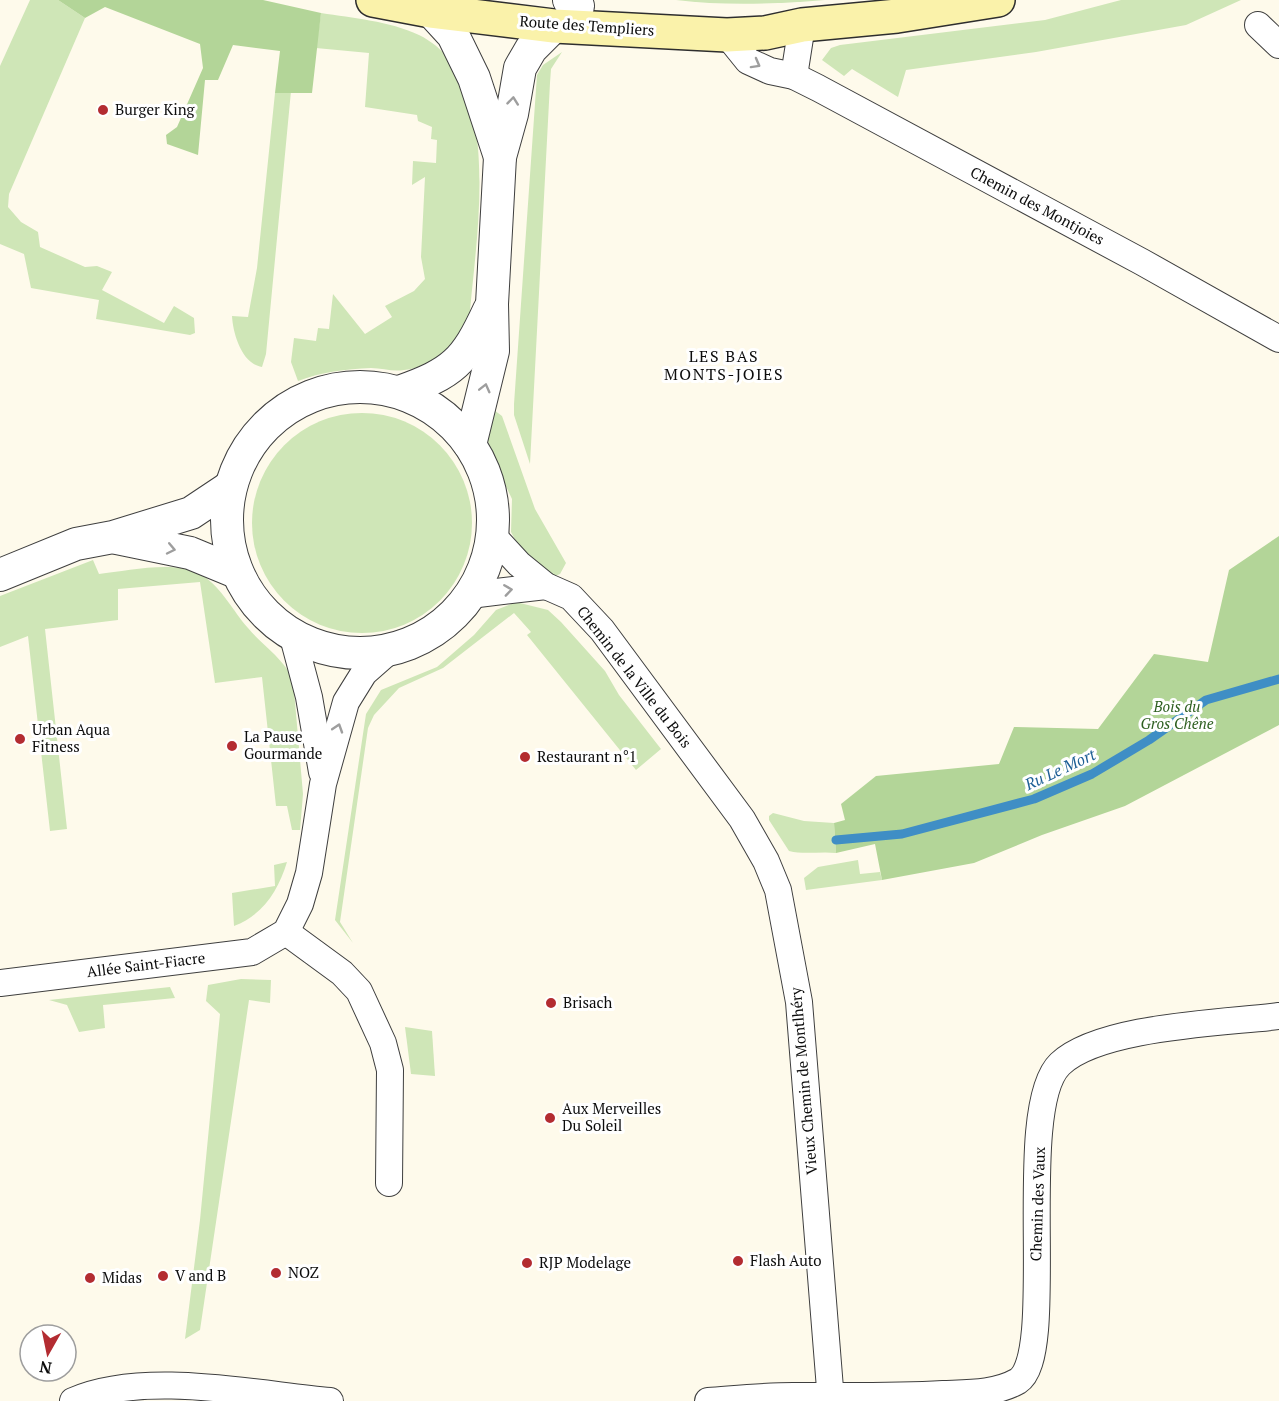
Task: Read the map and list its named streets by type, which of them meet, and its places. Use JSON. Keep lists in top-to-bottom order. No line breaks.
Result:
{"streets":{"main road":["Route des Templiers"],"street":["Chemin des Montjoies","Chemin de la Ville du Bois","Allée Saint-Fiacre","Vieux Chemin de Montlhéry","Chemin des Vaux"]},"crossings":[["Route des Templiers","Chemin des Montjoies"],["Chemin de la Ville du Bois","Vieux Chemin de Montlhéry"],["Vieux Chemin de Montlhéry","Chemin des Vaux"]],"districts":["LES BAS MONTS-JOIES"],"water":["Ru Le Mort"],"parks":["Bois du Gros Chêne"],"places":["Burger King","Urban Aqua Fitness","La Pause Gourmande","Restaurant n°1","Brisach","Aux Merveilles Du Soleil","Flash Auto","RJP Modelage","NOZ","V and B","Midas"],"north":"bottom"}
